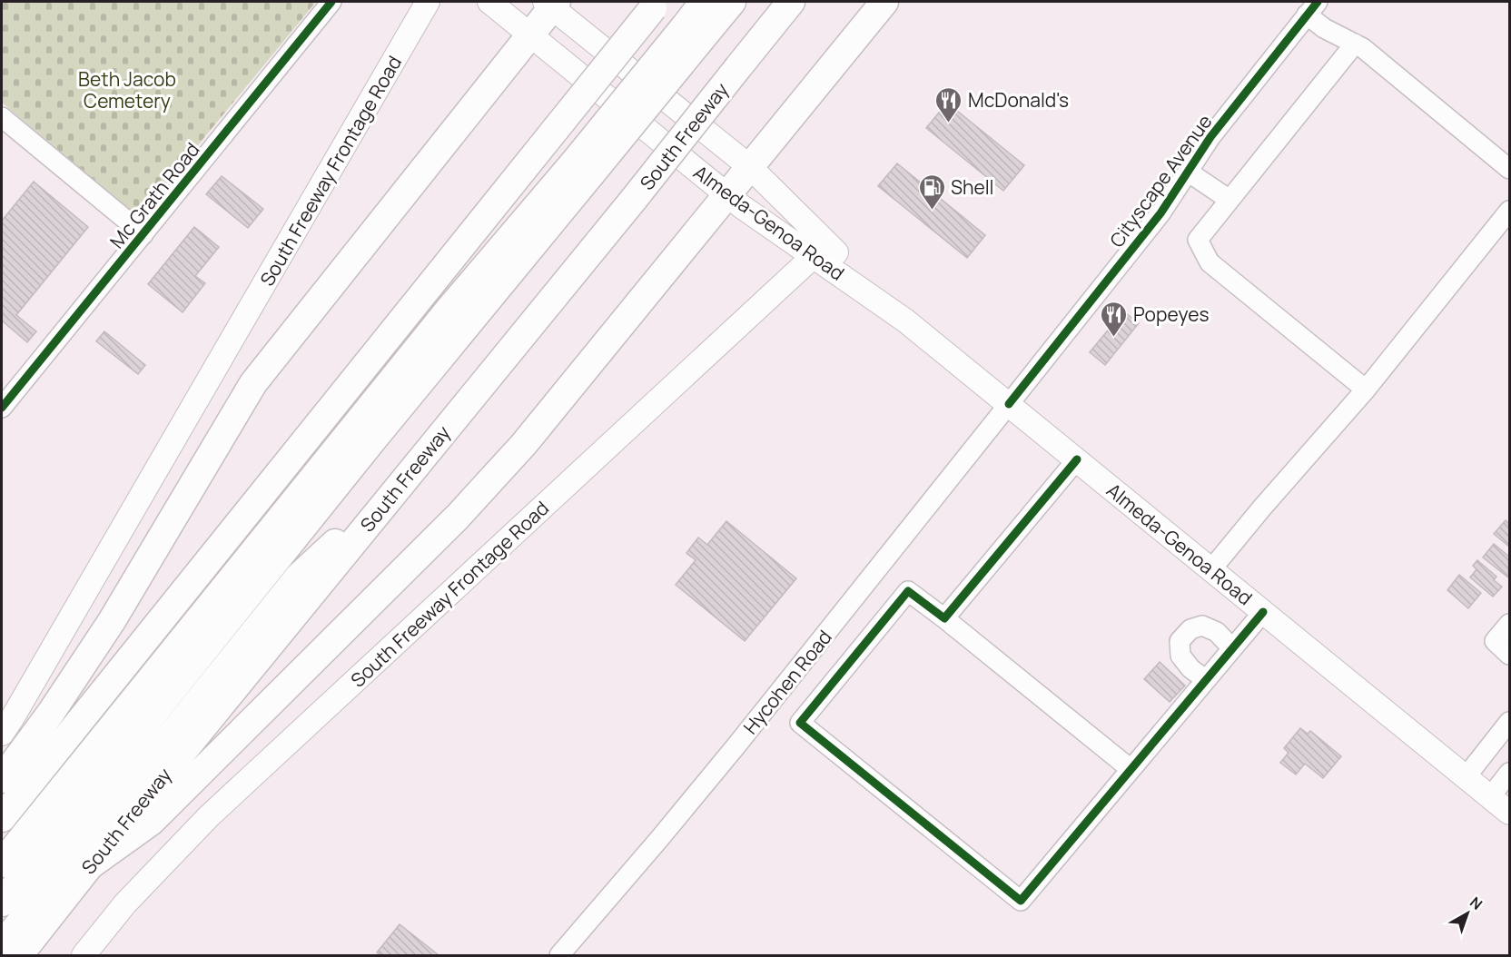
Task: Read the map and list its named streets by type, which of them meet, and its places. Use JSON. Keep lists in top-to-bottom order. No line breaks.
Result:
{"streets":{"highway":["South Freeway"],"main road":["South Freeway Frontage Road","Almeda-Genoa Road"],"street":["Cityscape Avenue","Mc Grath Road","Hycohen Road"]},"crossings":[["South Freeway Frontage Road","Almeda-Genoa Road"],["Cityscape Avenue","Almeda-Genoa Road"],["Cityscape Avenue","Hycohen Road"],["Almeda-Genoa Road","Hycohen Road"]],"parks":["Beth Jacob Cemetery"],"places":{"restaurant":["McDonald's","Popeyes"],"fuel station":["Shell"]},"north":"top right"}
